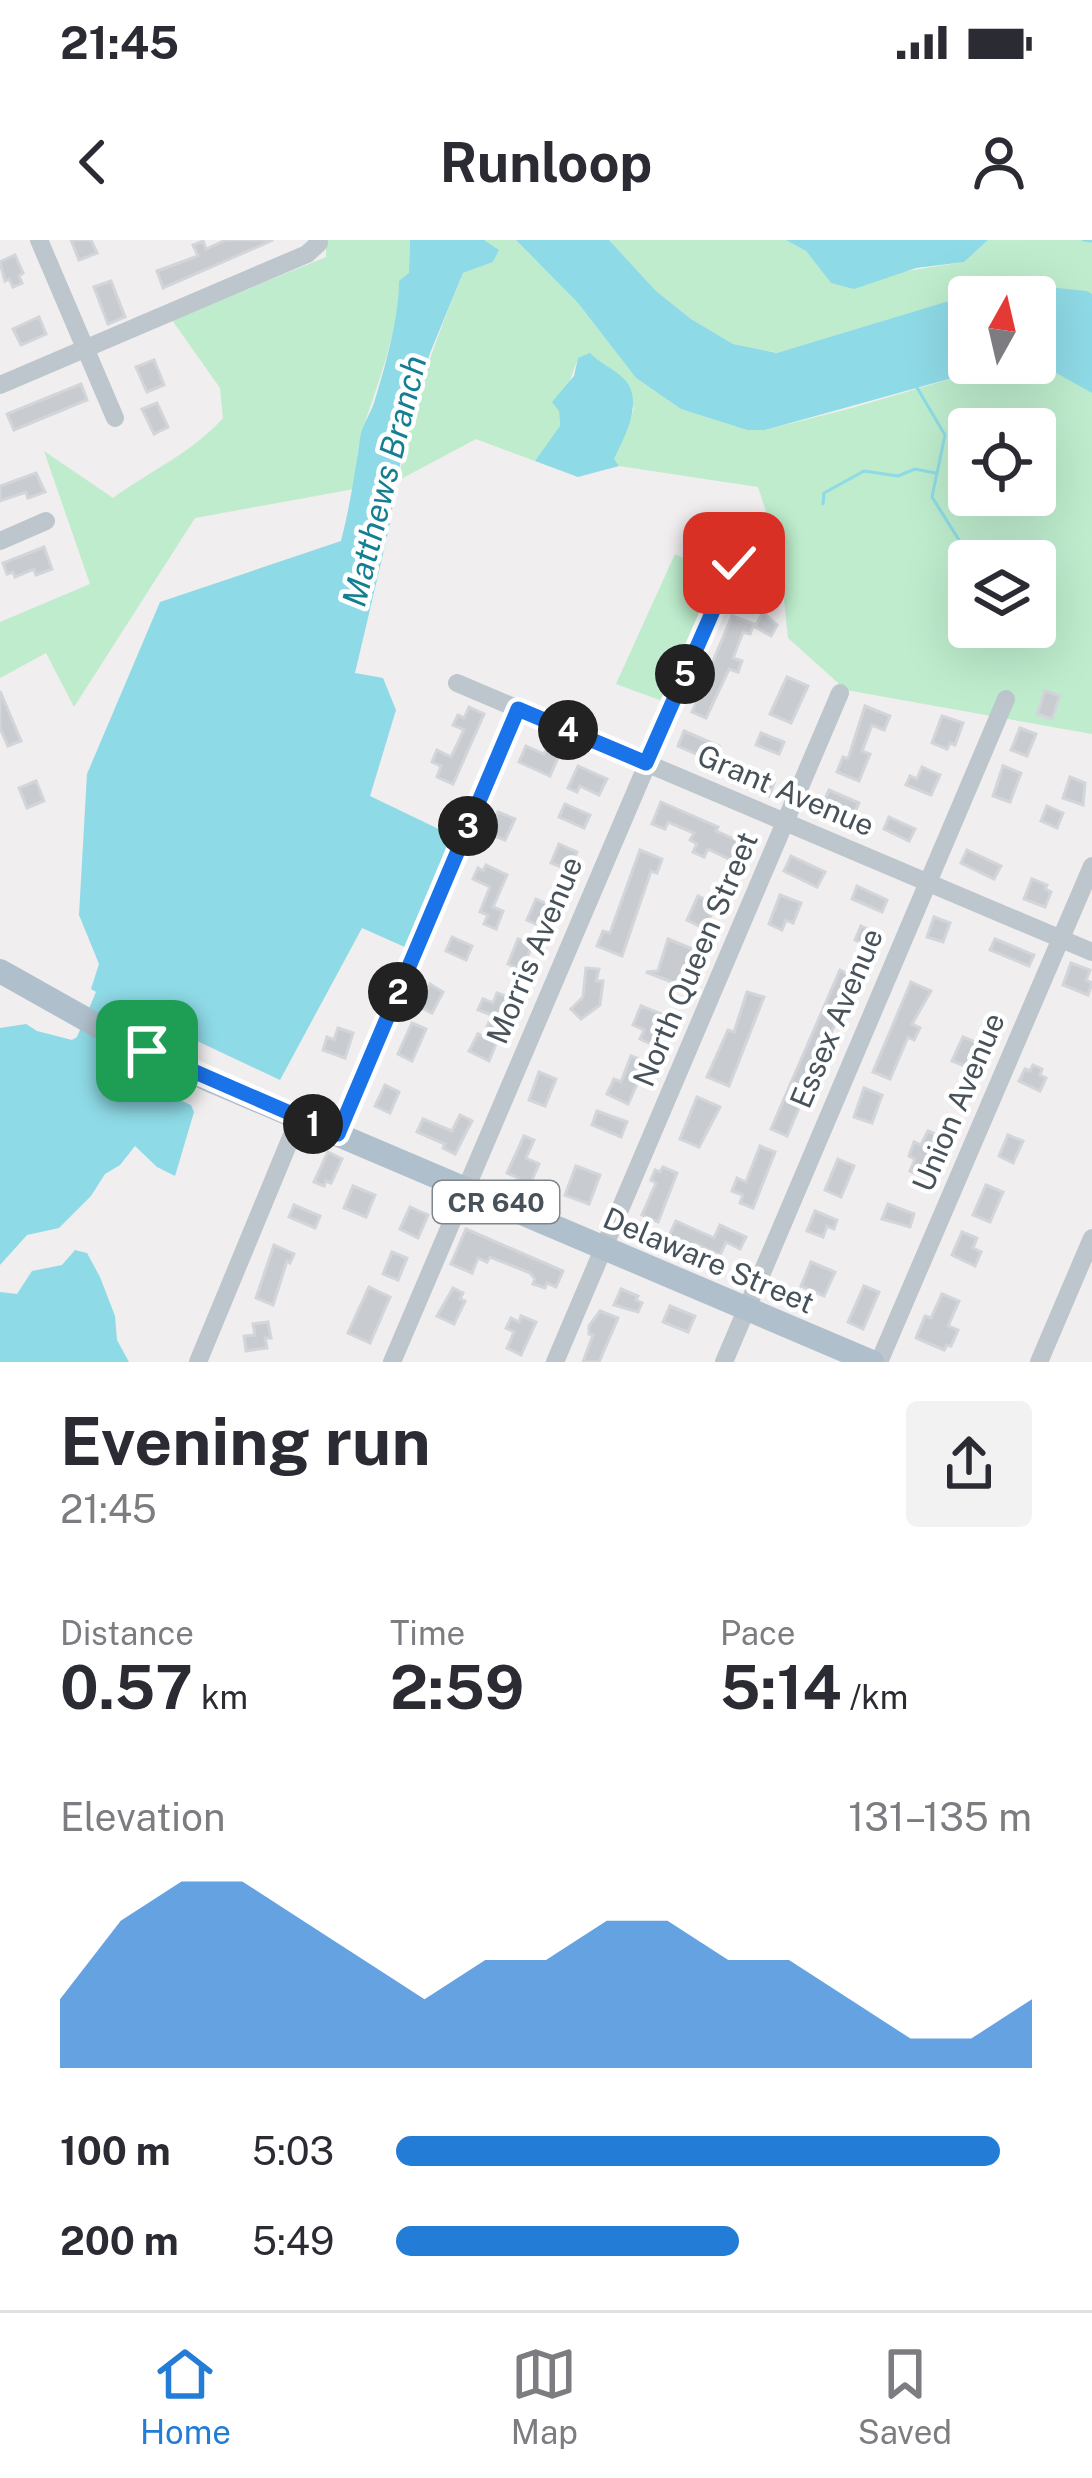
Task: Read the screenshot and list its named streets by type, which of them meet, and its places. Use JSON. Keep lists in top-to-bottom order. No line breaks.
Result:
{"streets":{"main road":["CR 640","Delaware Street"],"street":["Grant Avenue","Morris Avenue","North Queen Street","Essex Avenue","Union Avenue"]},"crossings":[["Grant Avenue","Morris Avenue"],["Grant Avenue","North Queen Street"],["Grant Avenue","Essex Avenue"],["Grant Avenue","Union Avenue"],["Morris Avenue","Delaware Street"],["North Queen Street","Delaware Street"],["Essex Avenue","Delaware Street"],["Union Avenue","Delaware Street"]],"water":["Matthews Branch"],"north":"top","page":{"status":"21:45","header":"Runloop","pins":["5","4","3","2","1"],"heading":["Evening run","21:45"],"stats":[["Distance","0.57 km"],["Time","2:59"],["Pace","5:14 /km"]],"chart":["Elevation","131–135 m"],"list":[{"name":"100 m","note":"5:03"},{"name":"200 m","note":"5:49"}],"tabs":["Home","Map","Saved"]}}
